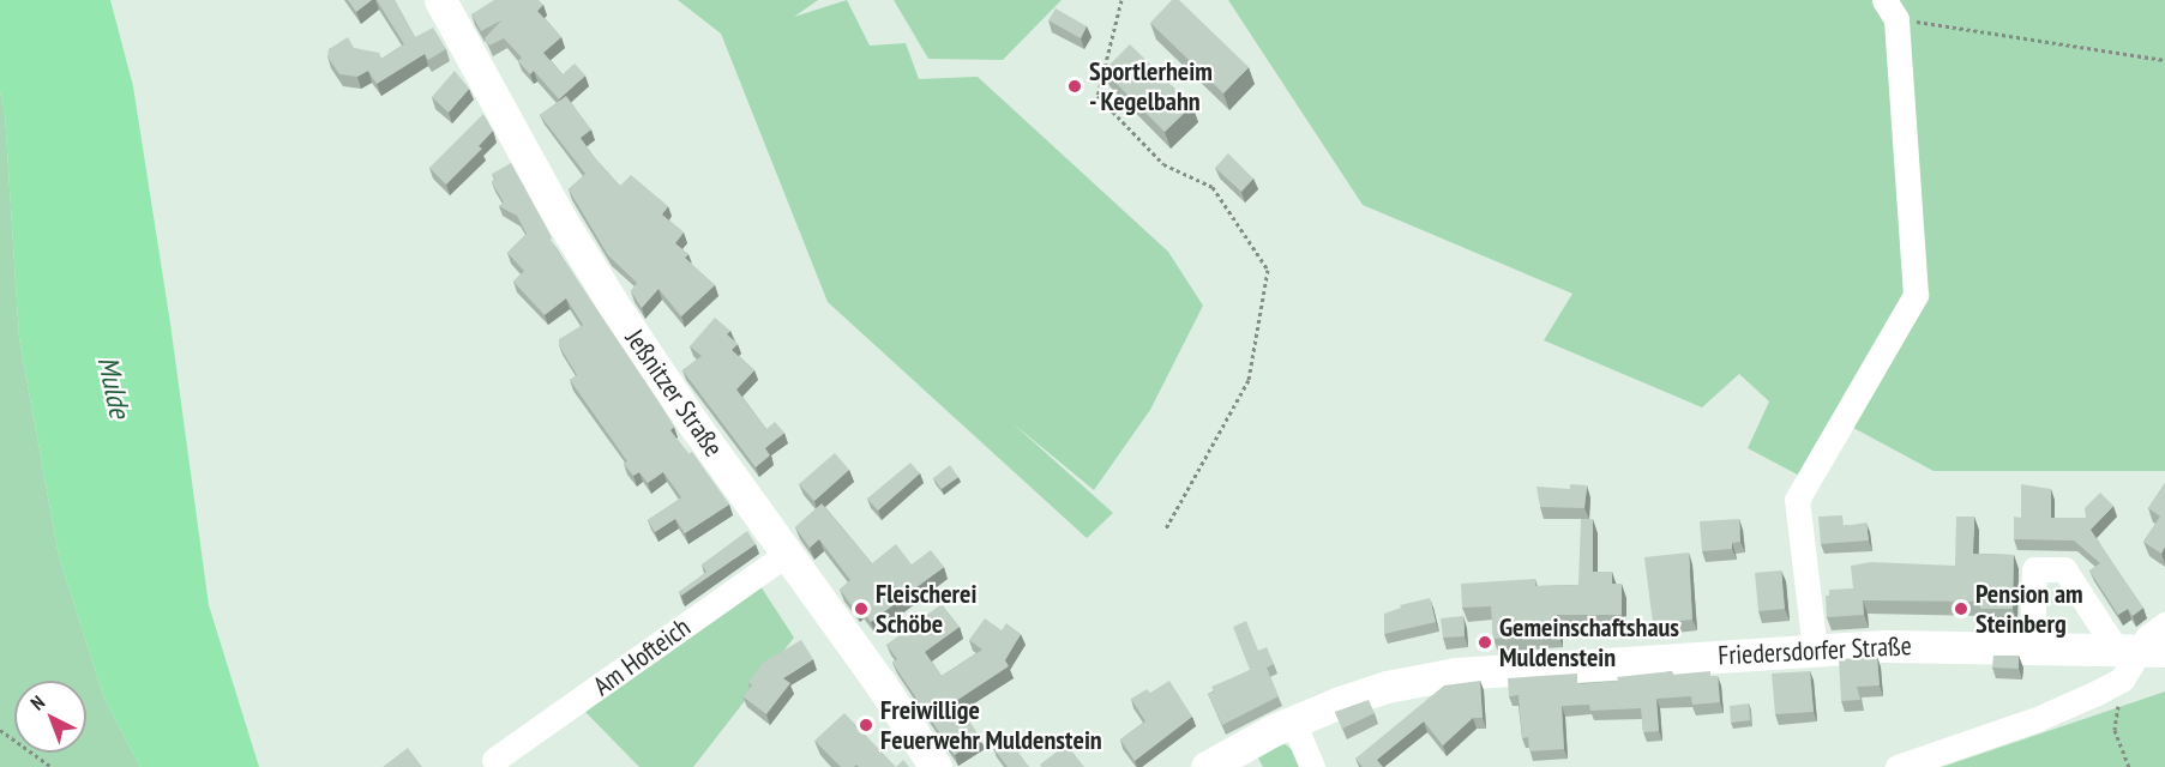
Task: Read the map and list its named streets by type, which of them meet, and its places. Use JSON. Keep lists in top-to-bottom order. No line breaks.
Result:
{"streets":{"main road":["Jeßnitzer Straße","Friedersdorfer Straße"],"street":["Am Hofteich"]},"crossings":[["Jeßnitzer Straße","Am Hofteich"]],"water":["Mulde"],"places":["Sportlerheim - Kegelbahn","Fleischerei Schöbe","Pension am Steinberg","Gemeinschaftshaus Muldenstein","Freiwillige Feuerwehr Muldenstein"],"north":"top left"}
